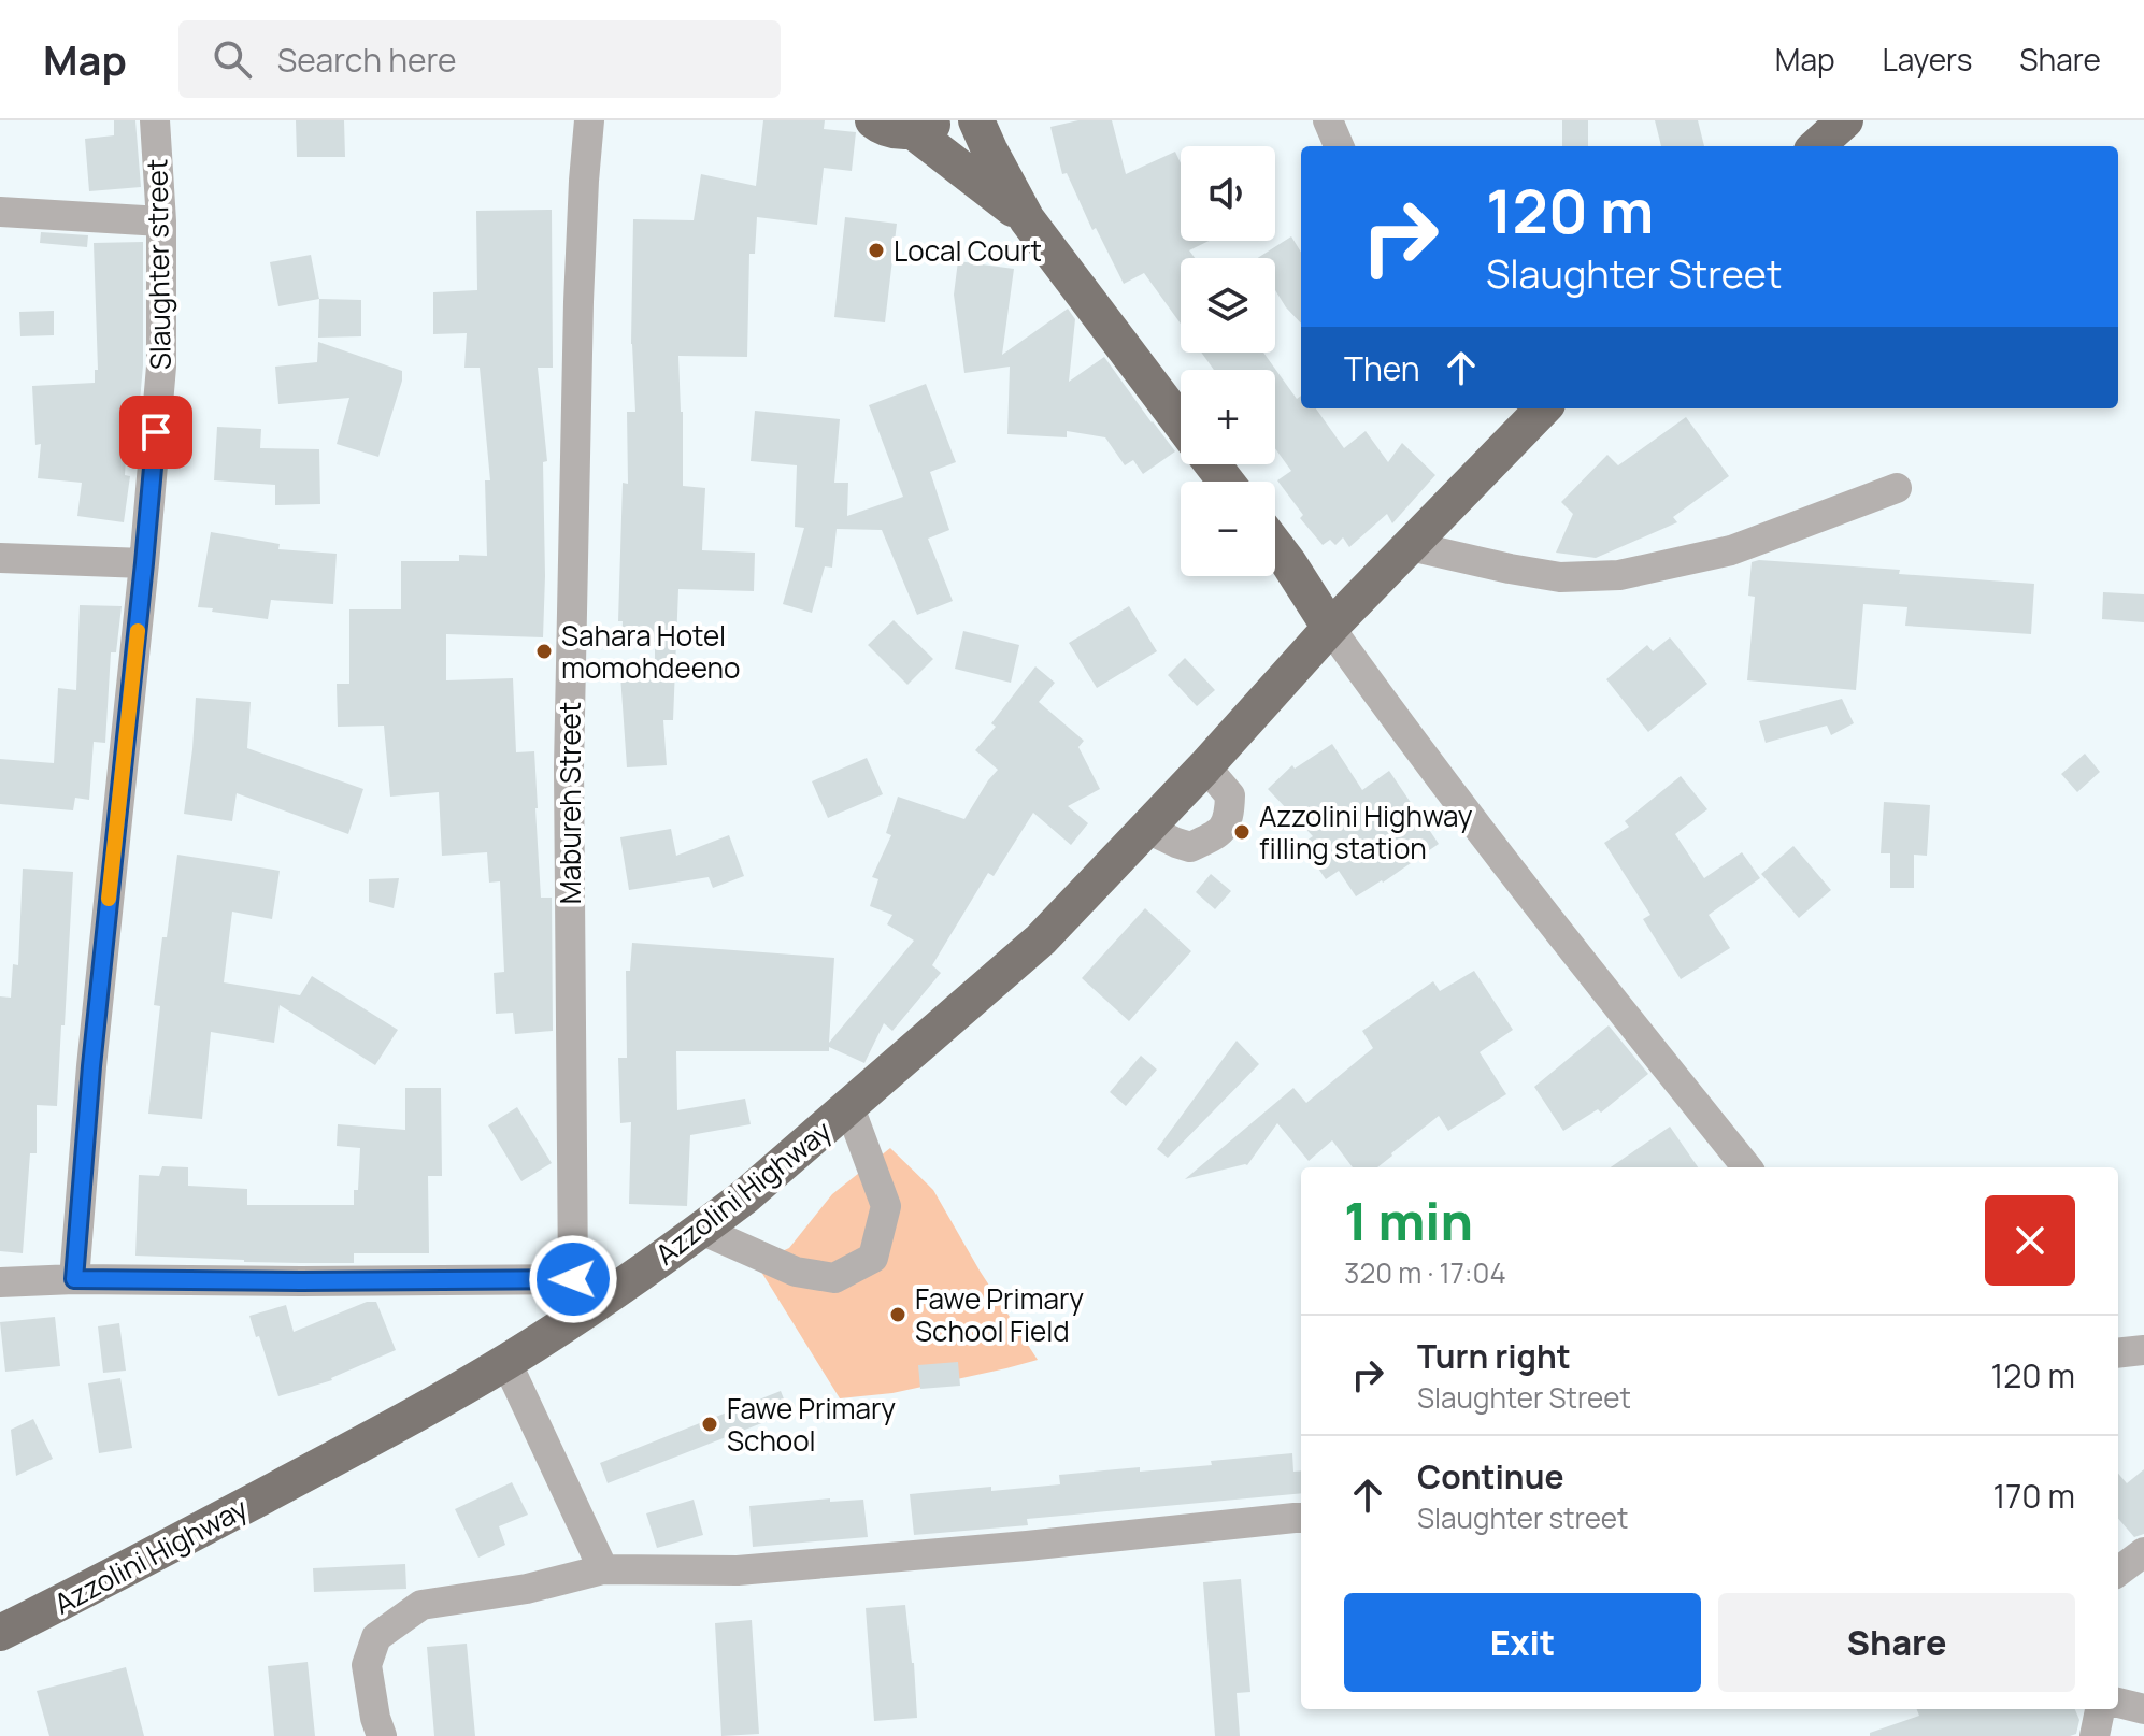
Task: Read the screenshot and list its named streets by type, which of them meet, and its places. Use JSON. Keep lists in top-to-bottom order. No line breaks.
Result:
{"streets":{"main road":["Azzolini Highway"],"street":["Slaughter street","Mabureh Street"]},"crossings":[["Mabureh Street","Azzolini Highway"]],"places":["Local Court","Sahara Hotel momohdeeno","Azzolini Highway filling station","Fawe Primary School Field","Fawe Primary School"],"page":{"header":"Map","search":"Search here","nav":["Map","Layers","Share"],"map_buttons":["+","−"],"turn":["120 m","Slaughter Street"],"then":"Then","heading":["1 min","320 m · 17:04"],"list":[{"name":"Turn right","note":"Slaughter Street","value":"120 m"},{"name":"Continue","note":"Slaughter street","value":"170 m"}],"buttons":["Exit","Share"]}}
